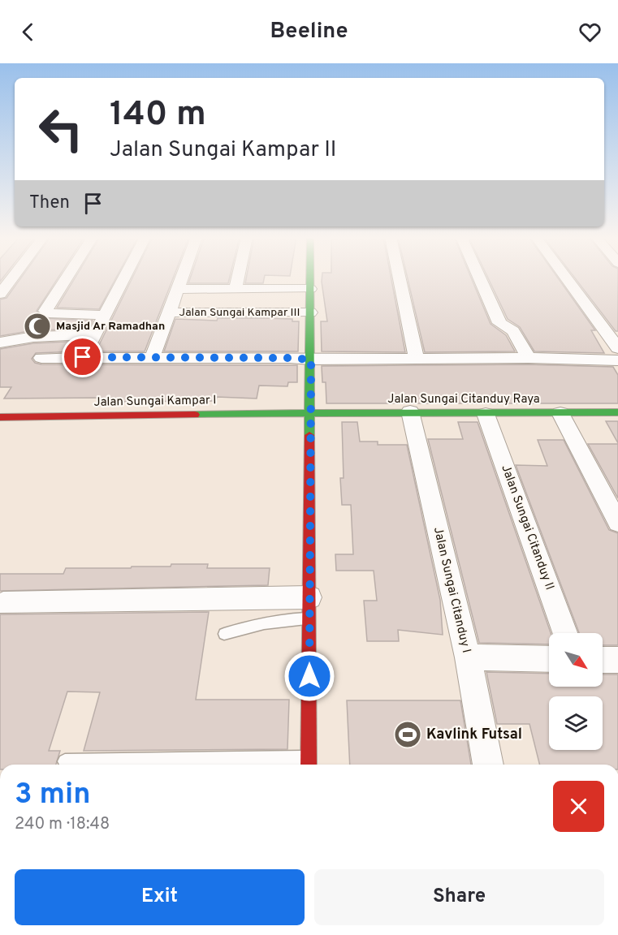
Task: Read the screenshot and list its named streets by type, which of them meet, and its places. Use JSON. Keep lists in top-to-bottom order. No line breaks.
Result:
{"streets":{"street":["Jalan Sungai Kampar III","Jalan Sungai Citanduy Raya","Jalan Sungai Kampar I","Jalan Sungai Citanduy II","Jalan Sungai Citanduy I"]},"crossings":[["Jalan Sungai Citanduy Raya","Jalan Sungai Kampar I"],["Jalan Sungai Citanduy Raya","Jalan Sungai Citanduy II"],["Jalan Sungai Citanduy Raya","Jalan Sungai Citanduy I"]],"places":{"mosque":["Masjid Ar Ramadhan"],"sports":["Kavlink Futsal"]},"north":"bottom right","page":{"header":"Beeline","turn":["140 m","Jalan Sungai Kampar II"],"then":"Then","heading":["3 min","240 m · 18:48"],"buttons":["Exit","Share"]}}
